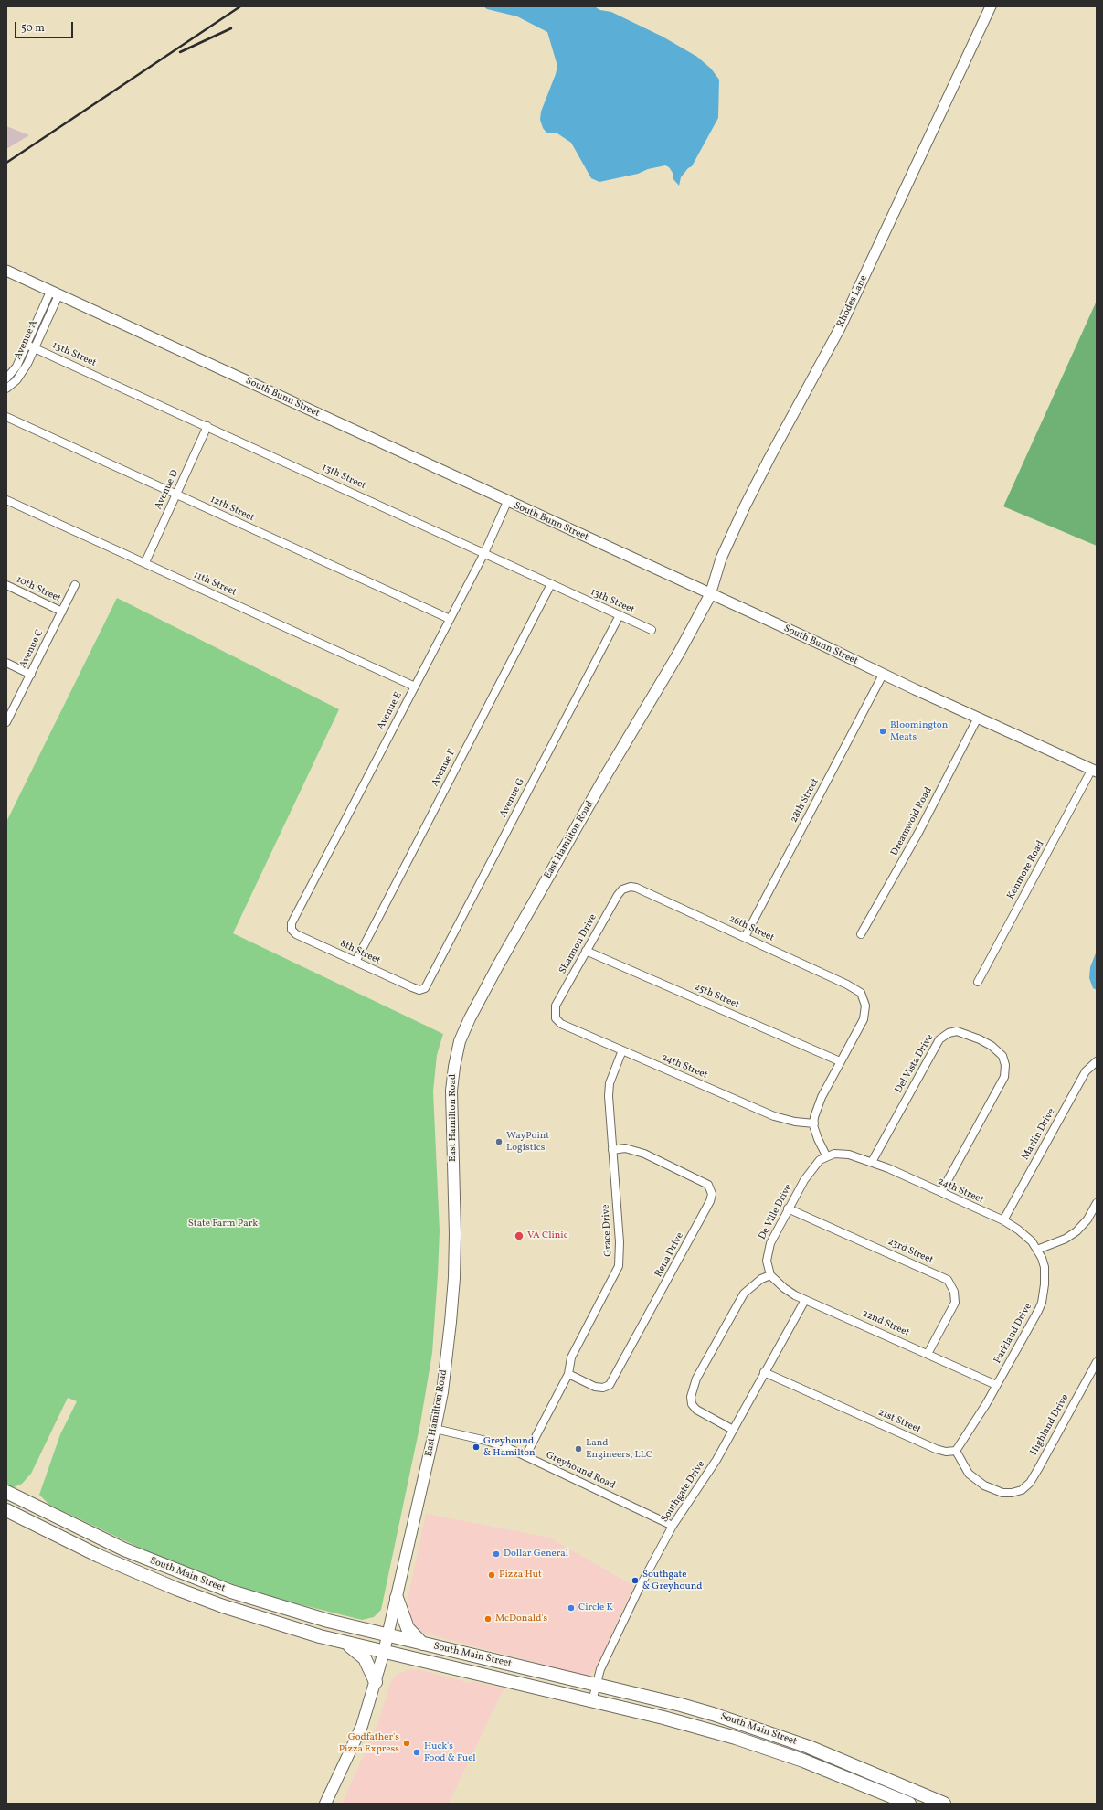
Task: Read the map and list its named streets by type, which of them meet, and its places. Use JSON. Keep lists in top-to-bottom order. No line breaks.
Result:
{"streets":{"highway":["South Main Street"],"main road":["East Hamilton Road"],"street":["Rhodes Lane","Avenue A","13th Street","South Bunn Street","Avenue D","12th Street","11th Street","10th Street","Avenue C","Avenue E","Avenue F","Avenue G","28th Street","Dreamwold Road","Kenmore Road","26th Street","Shannon Drive","8th Street","25th Street","Del Vista Drive","24th Street","Marlin Drive","De Ville Drive","Grace Drive","23rd Street","Rena Drive","22nd Street","Parkland Drive","21st Street","Highland Drive","Greyhound Road","Southgate Drive"]},"crossings":[["Rhodes Lane","South Bunn Street"],["Rhodes Lane","East Hamilton Road"],["Avenue A","13th Street"],["Avenue A","South Bunn Street"],["13th Street","Avenue D"],["13th Street","Avenue E"],["13th Street","Avenue F"],["13th Street","Avenue G"],["South Bunn Street","Avenue E"],["South Bunn Street","28th Street"],["South Bunn Street","Dreamwold Road"],["South Bunn Street","East Hamilton Road"],["South Bunn Street","Kenmore Road"],["Avenue D","12th Street"],["Avenue D","11th Street"],["12th Street","Avenue E"],["11th Street","Avenue E"],["10th Street","Avenue C"],["Avenue E","8th Street"],["Avenue F","8th Street"],["Avenue G","8th Street"],["28th Street","26th Street"],["East Hamilton Road","Greyhound Road"],["East Hamilton Road","South Main Street"],["26th Street","Shannon Drive"],["26th Street","25th Street"],["Shannon Drive","25th Street"],["Shannon Drive","24th Street"],["Del Vista Drive","24th Street"],["24th Street","Marlin Drive"],["24th Street","De Ville Drive"],["24th Street","Grace Drive"],["24th Street","Parkland Drive"],["De Ville Drive","23rd Street"],["De Ville Drive","22nd Street"],["Grace Drive","Rena Drive"],["Grace Drive","Greyhound Road"],["23rd Street","22nd Street"],["22nd Street","Parkland Drive"],["22nd Street","Southgate Drive"],["Parkland Drive","21st Street"],["Parkland Drive","Highland Drive"],["21st Street","Highland Drive"],["21st Street","Southgate Drive"],["Greyhound Road","Southgate Drive"],["Southgate Drive","South Main Street"]],"parks":["State Farm Park"],"places":["Bloomington Meats","WayPoint Logistics","VA Clinic","Greyhound & Hamilton","Land Engineers, LLC","Dollar General","Pizza Hut","Southgate & Greyhound","Circle K","McDonald's","Godfather's Pizza Express","Huck's Food & Fuel"],"scale_bar":"50 m"}
